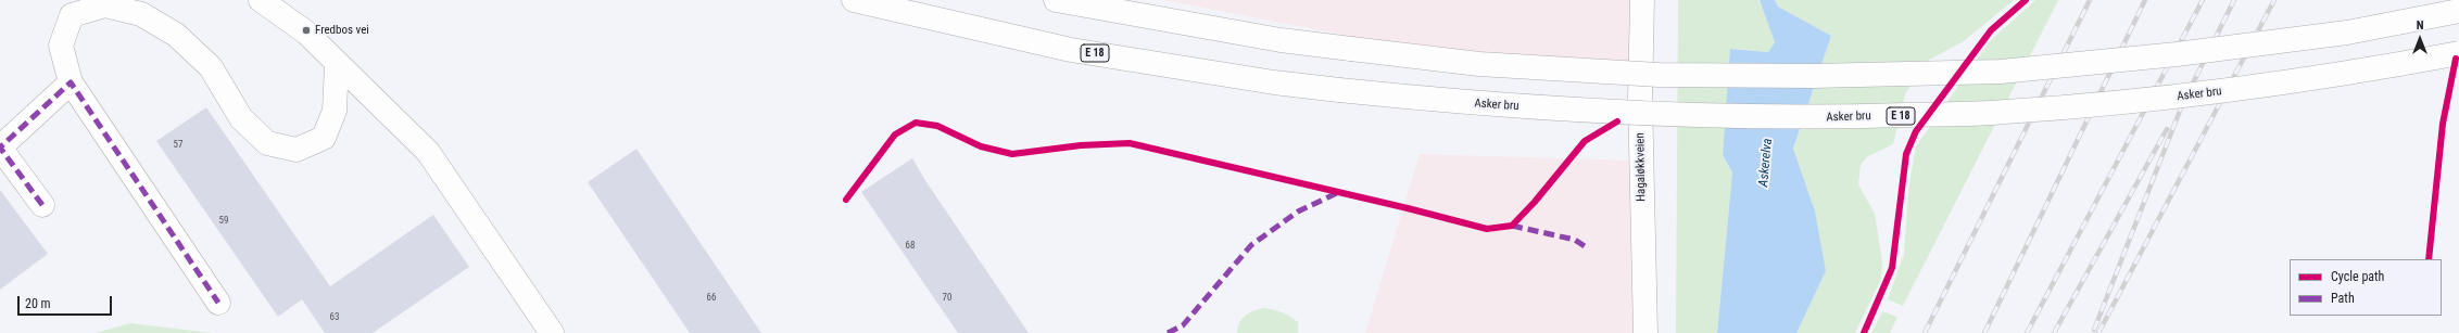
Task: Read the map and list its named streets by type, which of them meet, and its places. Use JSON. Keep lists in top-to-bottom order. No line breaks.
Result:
{"streets":{"main road":["E 18","Asker bru","Hagaløkkveien"]},"water":["Askerelva"],"places":["Fredbos vei"],"house_numbers":["57","59","68","66","70","63"],"legend":["Cycle path","Path"],"scale_bar":"20 m","north":"top"}
